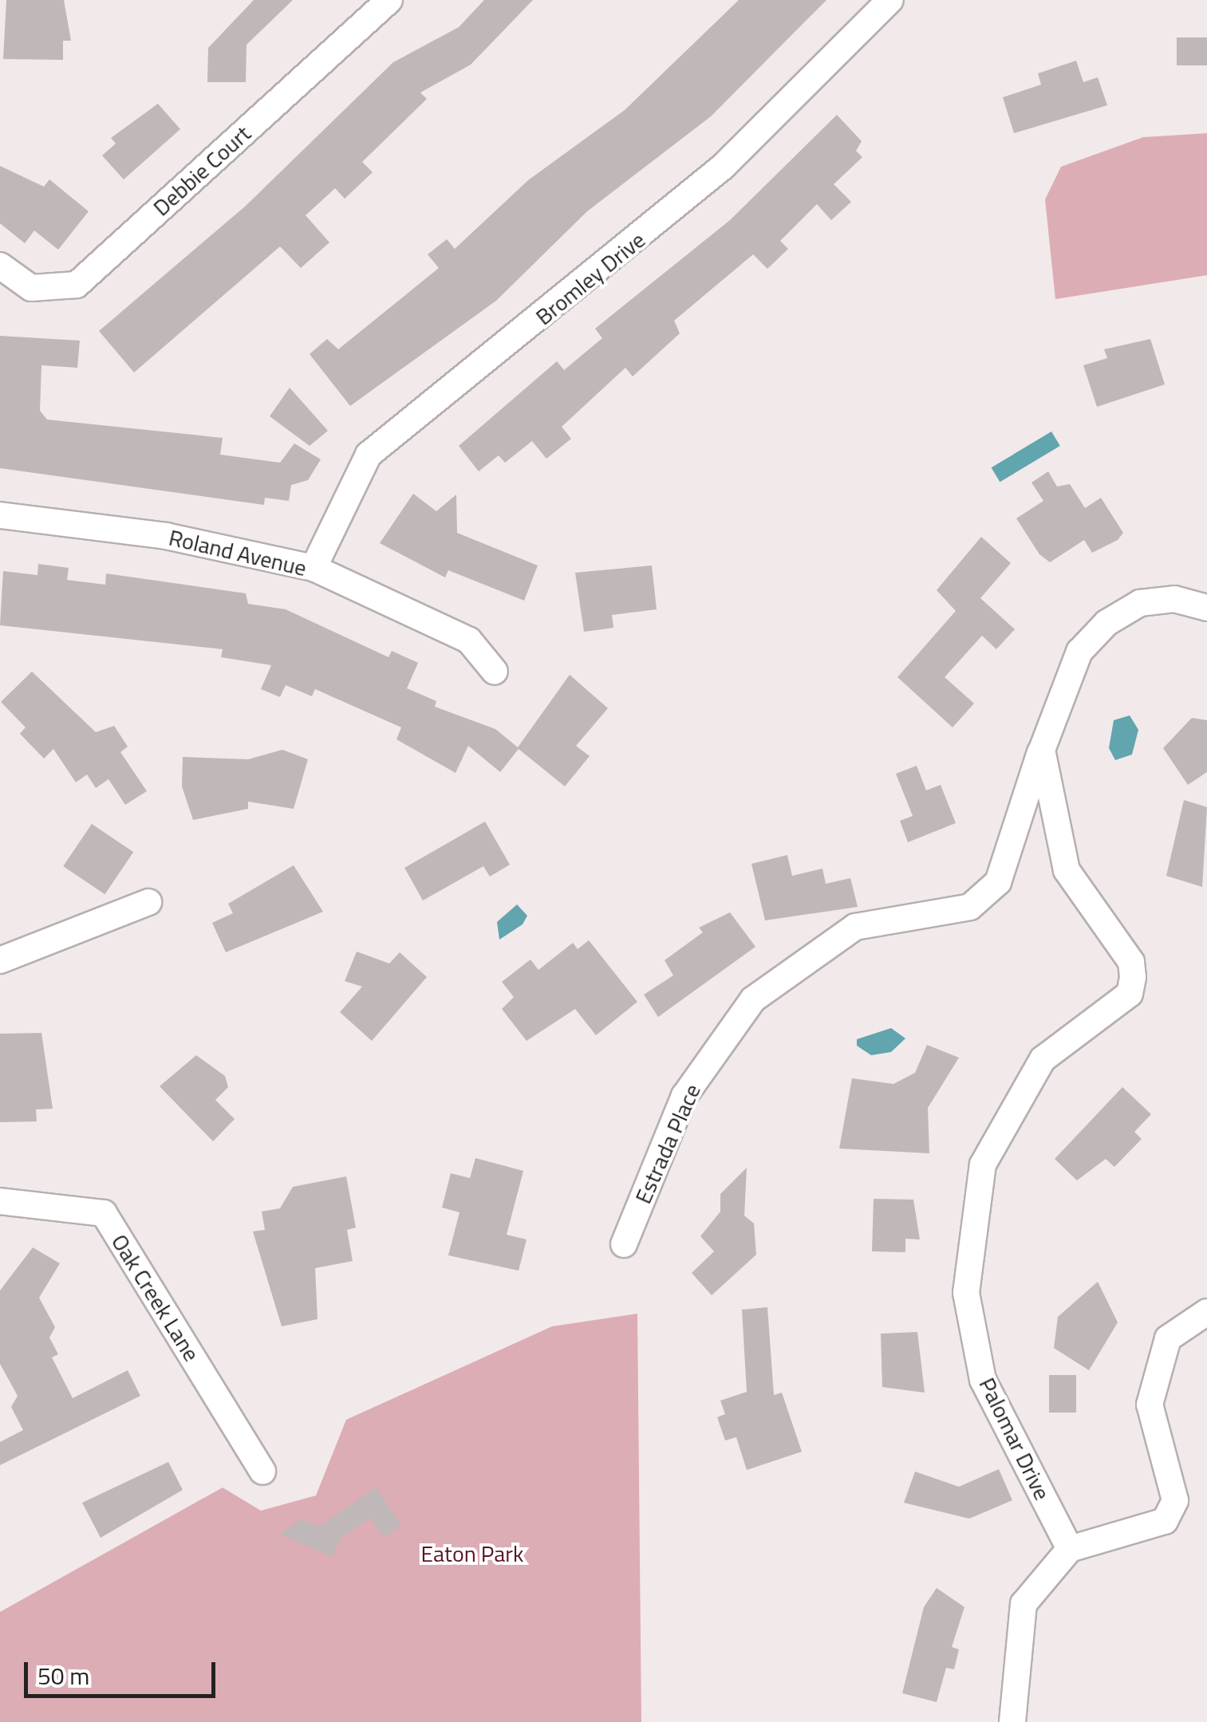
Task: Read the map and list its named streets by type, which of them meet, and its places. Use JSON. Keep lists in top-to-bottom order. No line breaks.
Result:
{"streets":{"street":["Debbie Court","Bromley Drive","Roland Avenue","Estrada Place","Oak Creek Lane","Palomar Drive"]},"crossings":[["Bromley Drive","Roland Avenue"],["Estrada Place","Palomar Drive"]],"parks":["Eaton Park"],"scale_bar":"50 m"}
